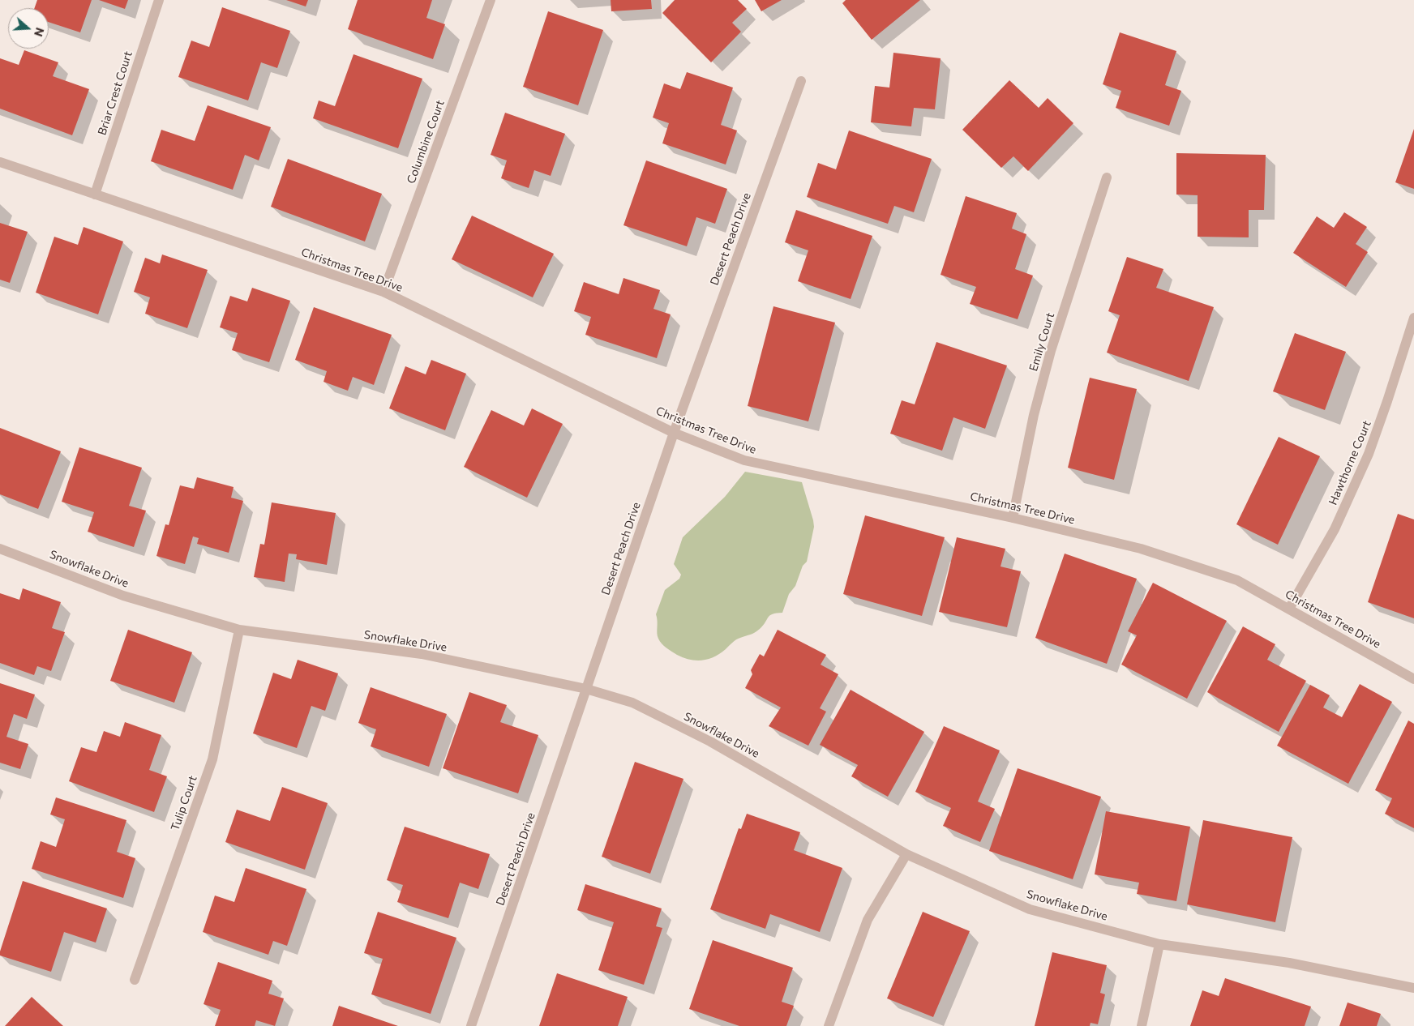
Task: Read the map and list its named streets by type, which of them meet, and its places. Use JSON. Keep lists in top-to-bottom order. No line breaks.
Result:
{"streets":{"street":["Briar Crest Court","Columbine Court","Desert Peach Drive","Christmas Tree Drive","Emily Court","Hawthorne Court","Snowflake Drive","Tulip Court"]},"crossings":[["Briar Crest Court","Christmas Tree Drive"],["Columbine Court","Christmas Tree Drive"],["Desert Peach Drive","Christmas Tree Drive"],["Desert Peach Drive","Snowflake Drive"],["Christmas Tree Drive","Emily Court"],["Christmas Tree Drive","Hawthorne Court"],["Snowflake Drive","Tulip Court"]],"north":"right"}
